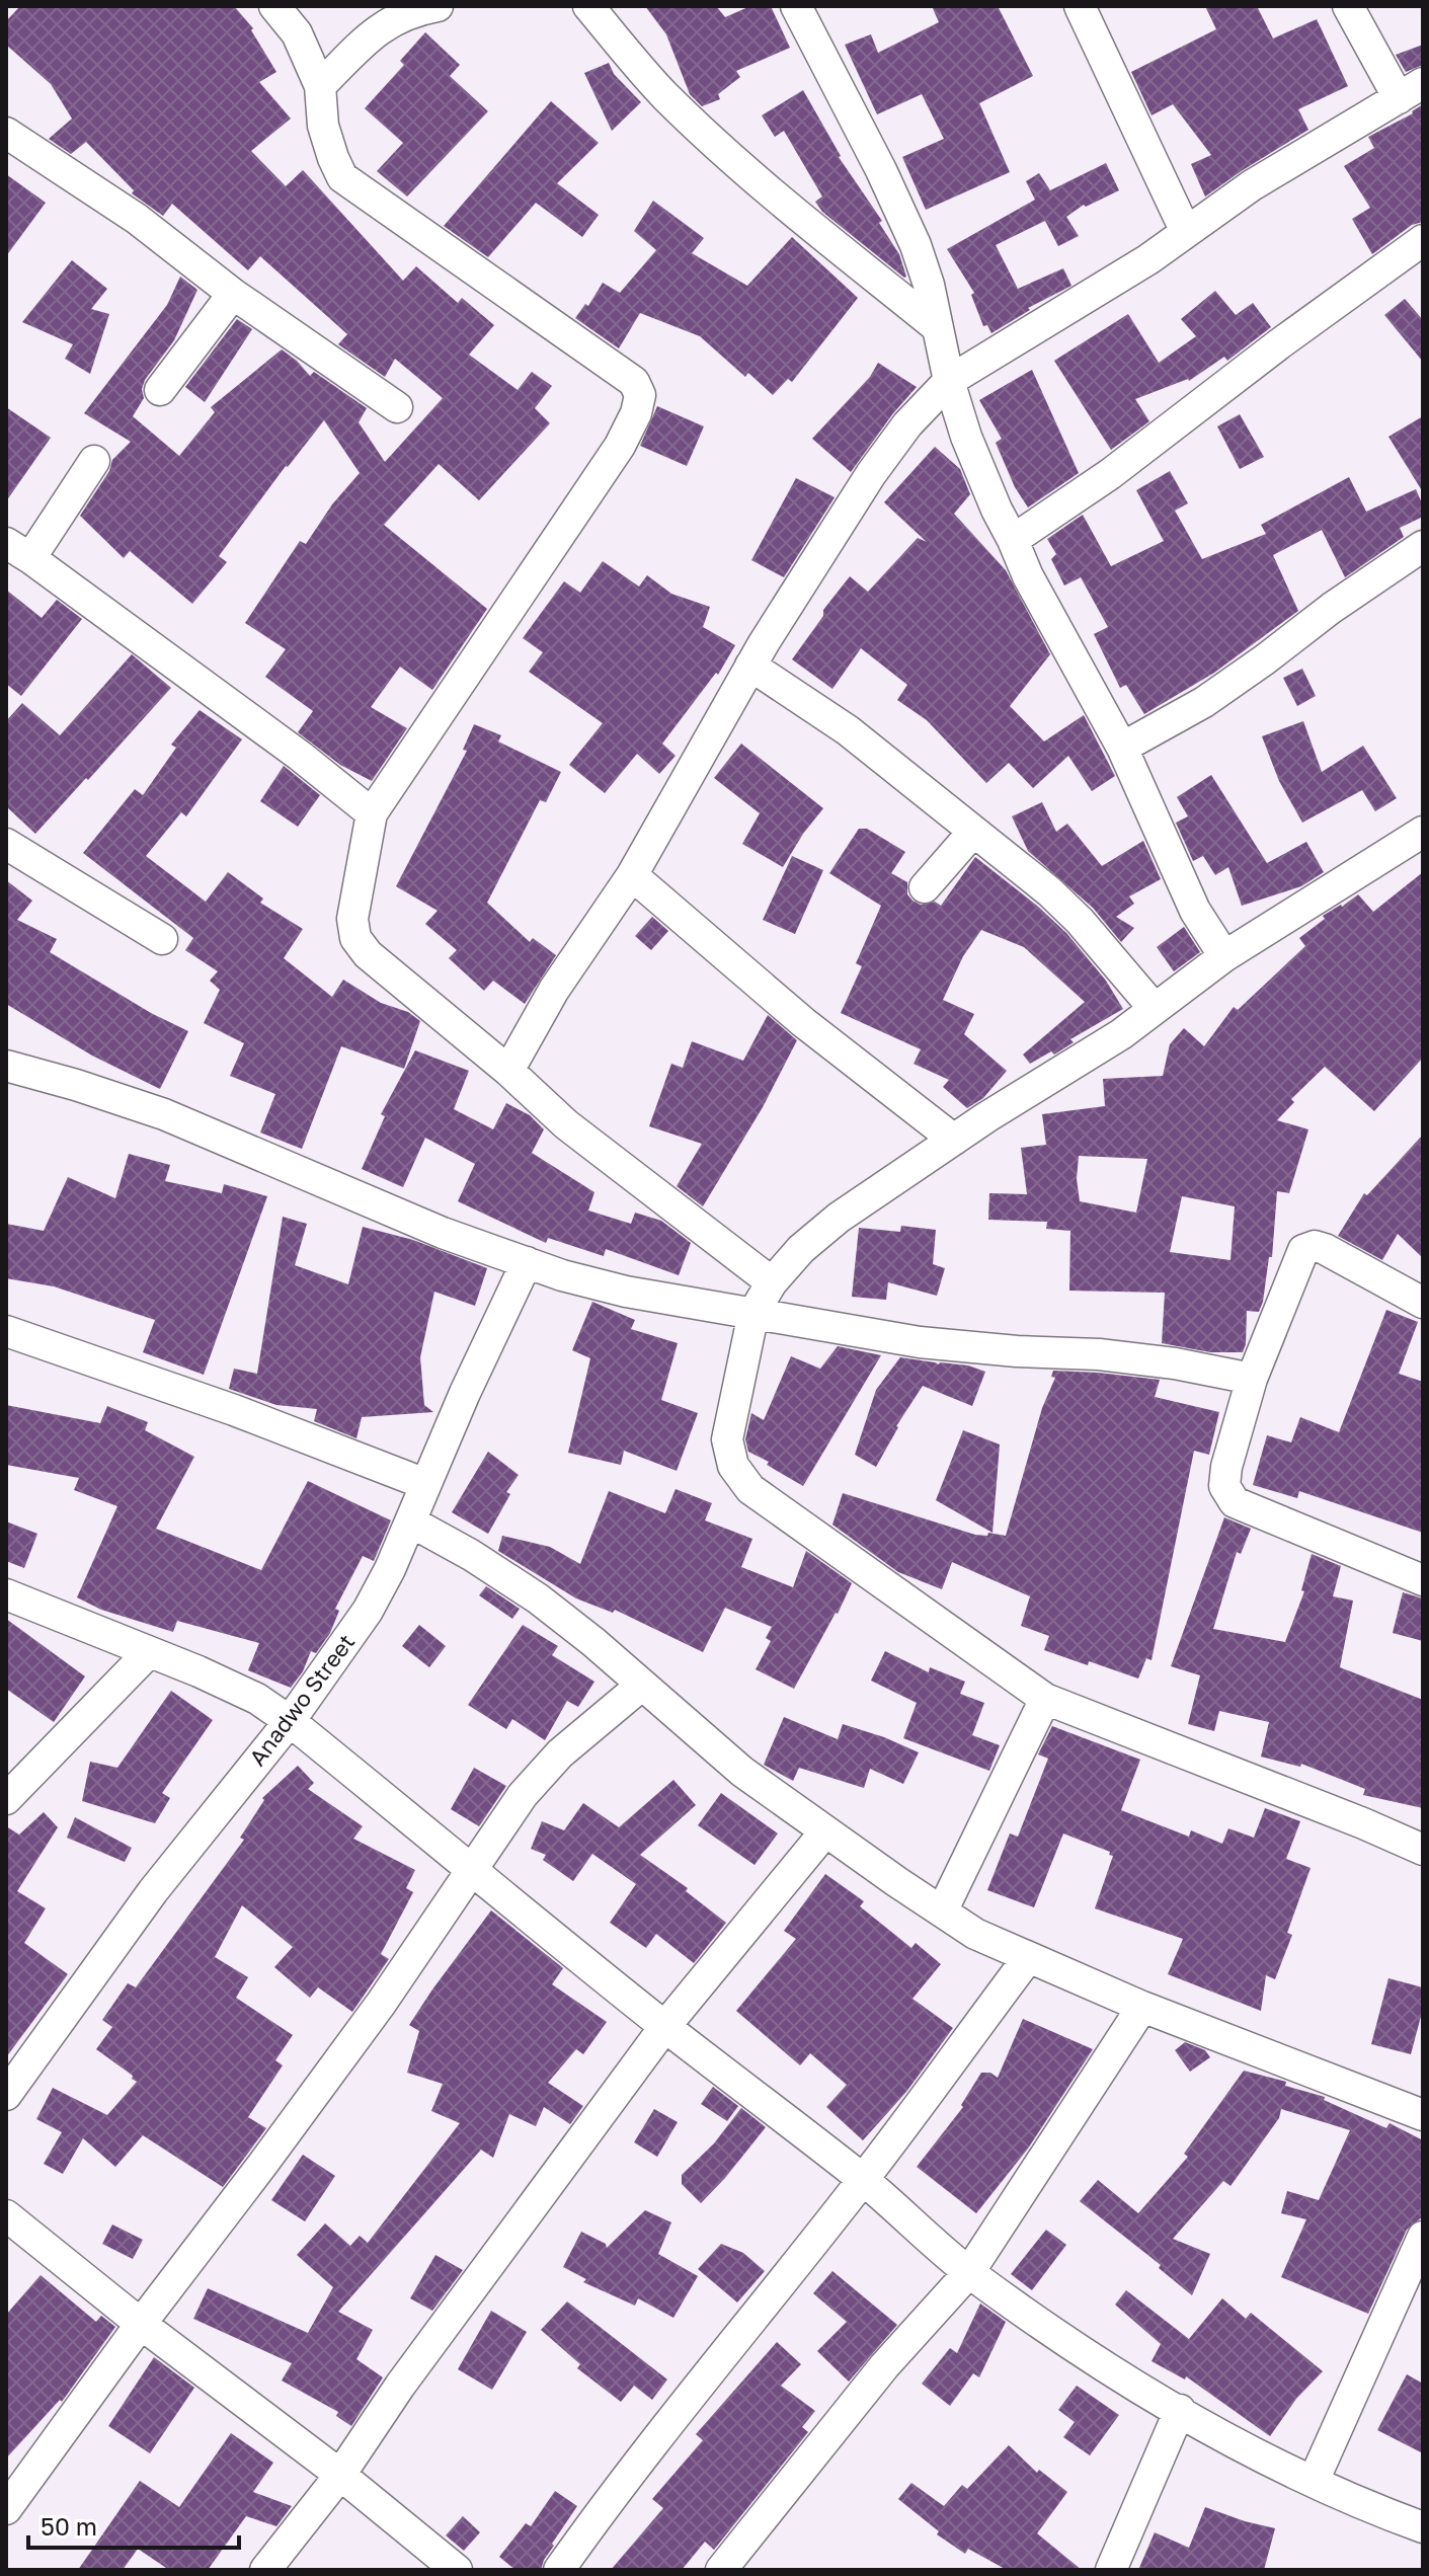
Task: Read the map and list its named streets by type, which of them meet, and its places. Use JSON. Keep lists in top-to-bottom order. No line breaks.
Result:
{"streets":{"street":["Anadwo Street"]},"scale_bar":"50 m"}
